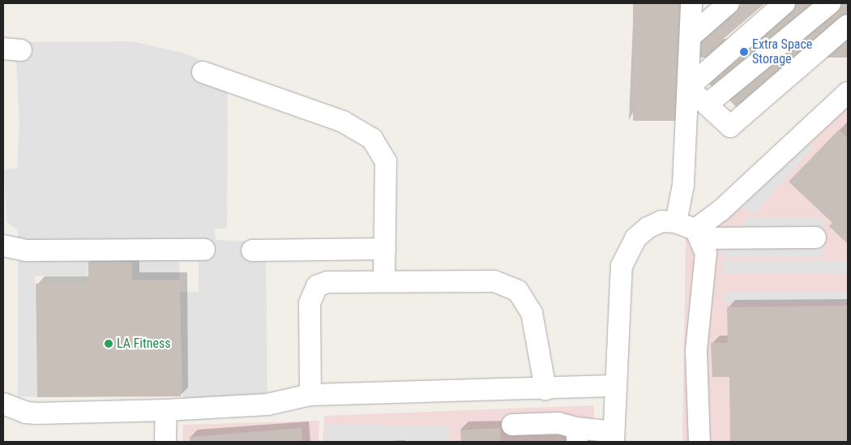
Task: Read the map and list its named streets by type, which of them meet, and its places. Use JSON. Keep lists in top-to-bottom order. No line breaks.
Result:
{"places":["Extra Space Storage","LA Fitness"]}
